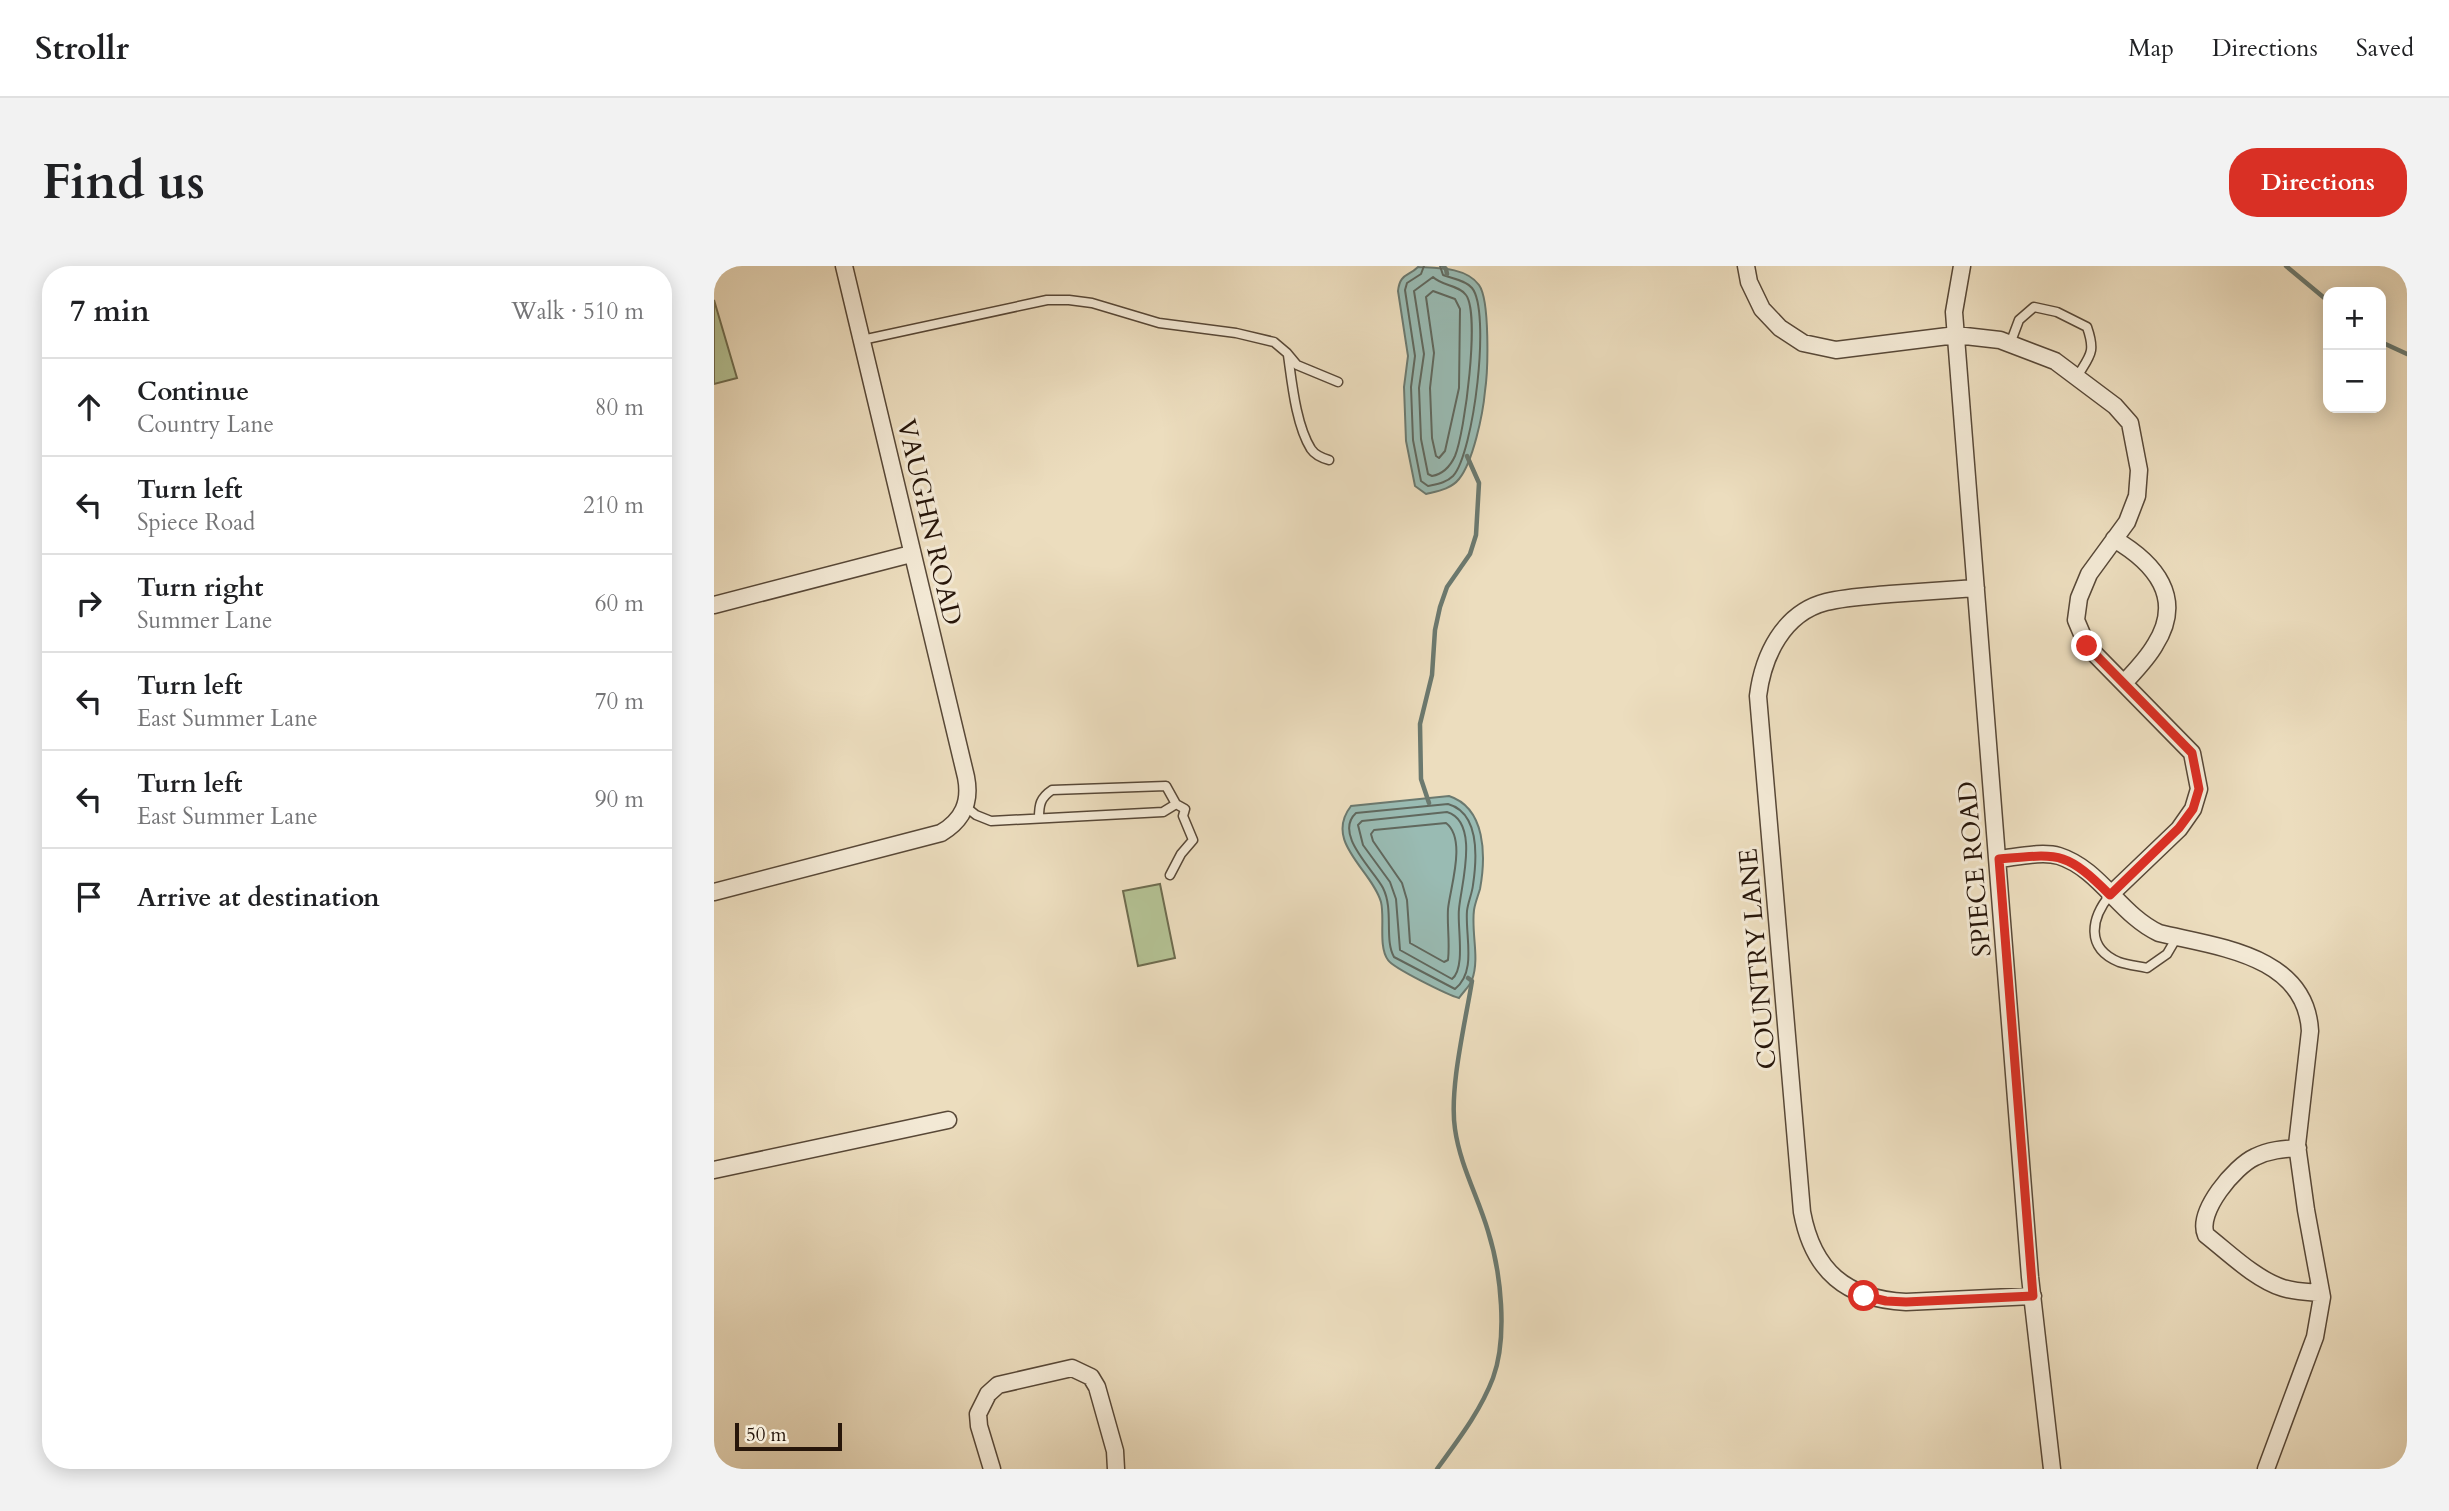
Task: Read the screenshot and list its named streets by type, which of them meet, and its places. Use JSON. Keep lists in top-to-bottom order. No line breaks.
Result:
{"streets":{"street":["VAUGHN ROAD","SPIECE ROAD","COUNTRY LANE"]},"crossings":[["SPIECE ROAD","COUNTRY LANE"]],"scale_bar":"50 m","page":{"header":"Strollr","nav":["Map","Directions","Saved"],"buttons":"Directions","title":"Find us","heading":["7 min","Walk · 510 m"],"map_buttons":["+","−"],"list":[["Continue","Country Lane","80 m"],["Turn left","Spiece Road","210 m"],["Turn right","Summer Lane","60 m"],["Turn left","East Summer Lane","70 m"],["Turn left","East Summer Lane","90 m"],"Arrive at destination"],"scale":"50 m"}}
